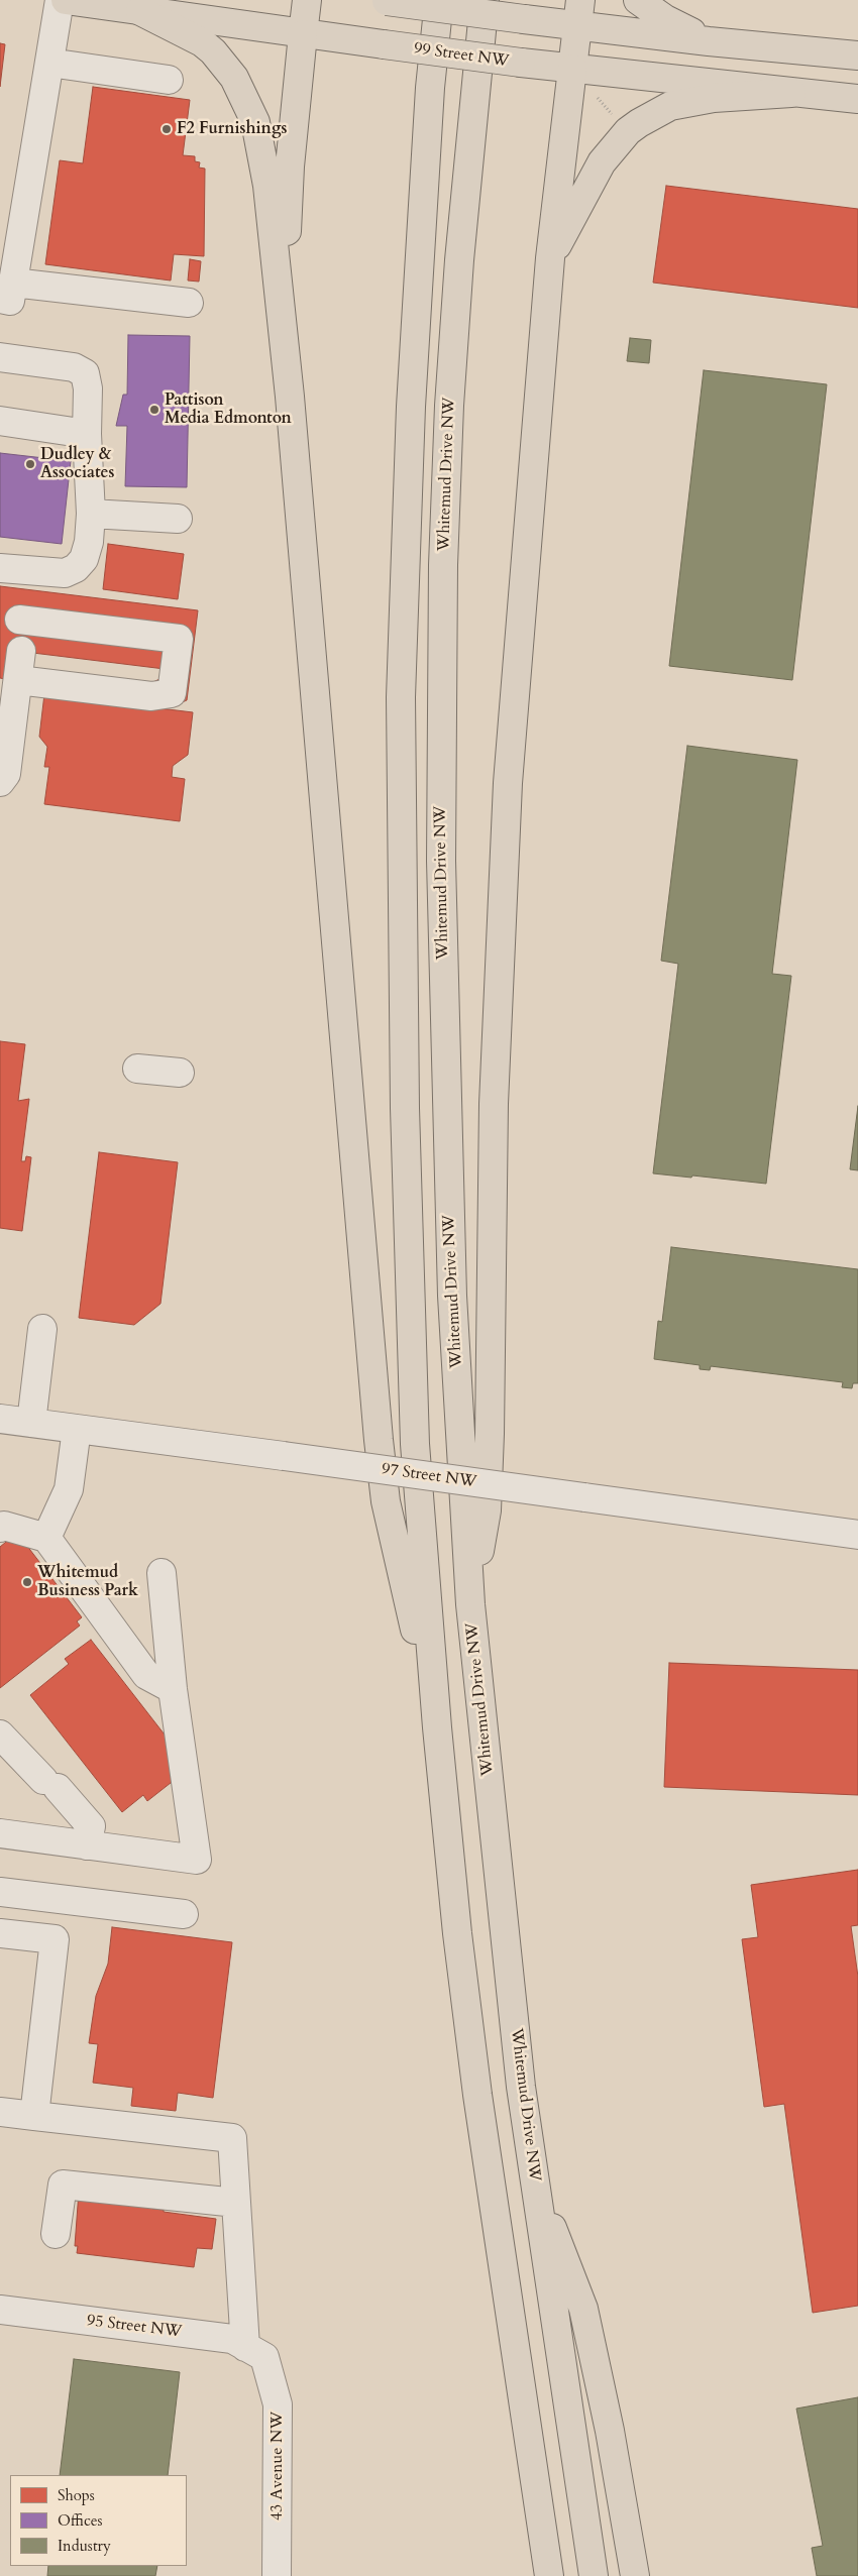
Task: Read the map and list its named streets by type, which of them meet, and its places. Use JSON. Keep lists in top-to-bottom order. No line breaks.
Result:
{"streets":{"main road":["99 Street NW","Whitemud Drive NW"],"street":["97 Street NW","95 Street NW","43 Avenue NW"]},"crossings":[["95 Street NW","43 Avenue NW"]],"places":["F2 Furnishings","Pattison Media Edmonton","Dudley & Associates","Whitemud Business Park"],"legend":["Shops","Offices","Industry"]}
